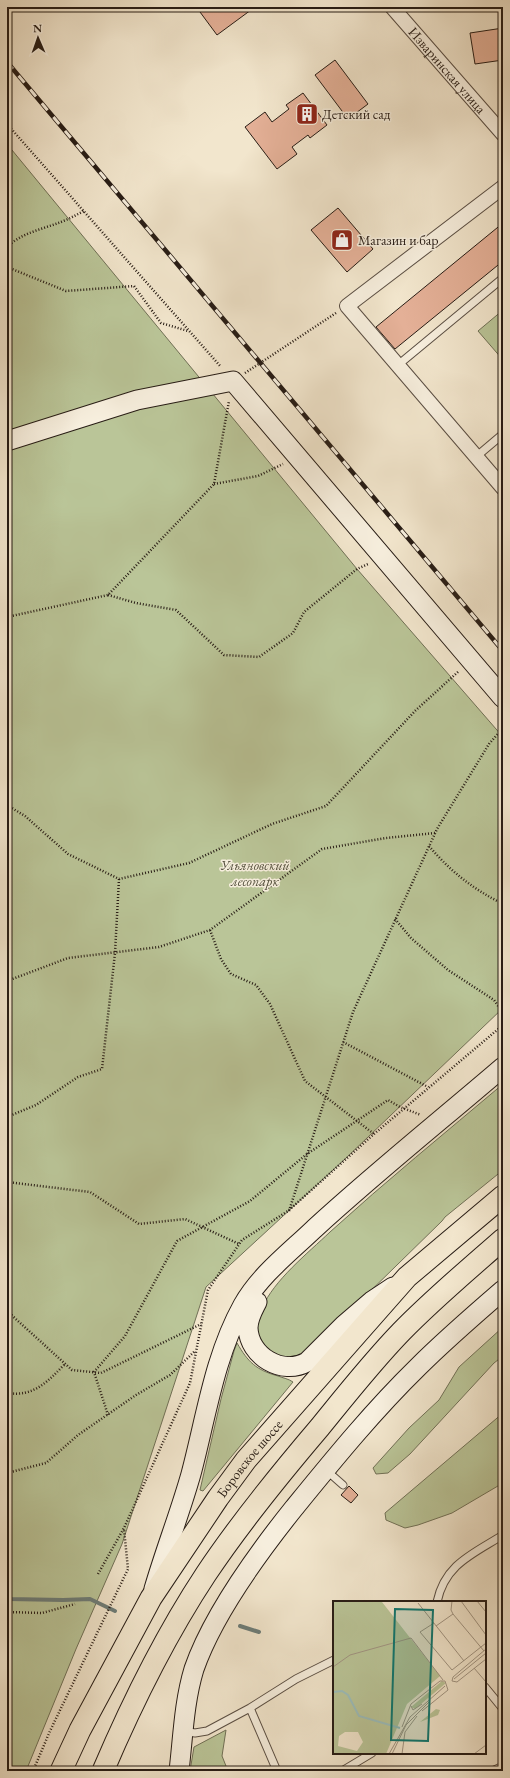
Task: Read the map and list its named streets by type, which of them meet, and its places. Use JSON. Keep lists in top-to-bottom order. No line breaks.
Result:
{"streets":{"main road":["Боровское шоссе"],"street":["Изваринская улица"]},"parks":["Ульяновский лесопарк"],"places":{"building":["Детский сад"],"shop":["Магазин и бар"]},"north":"top"}
